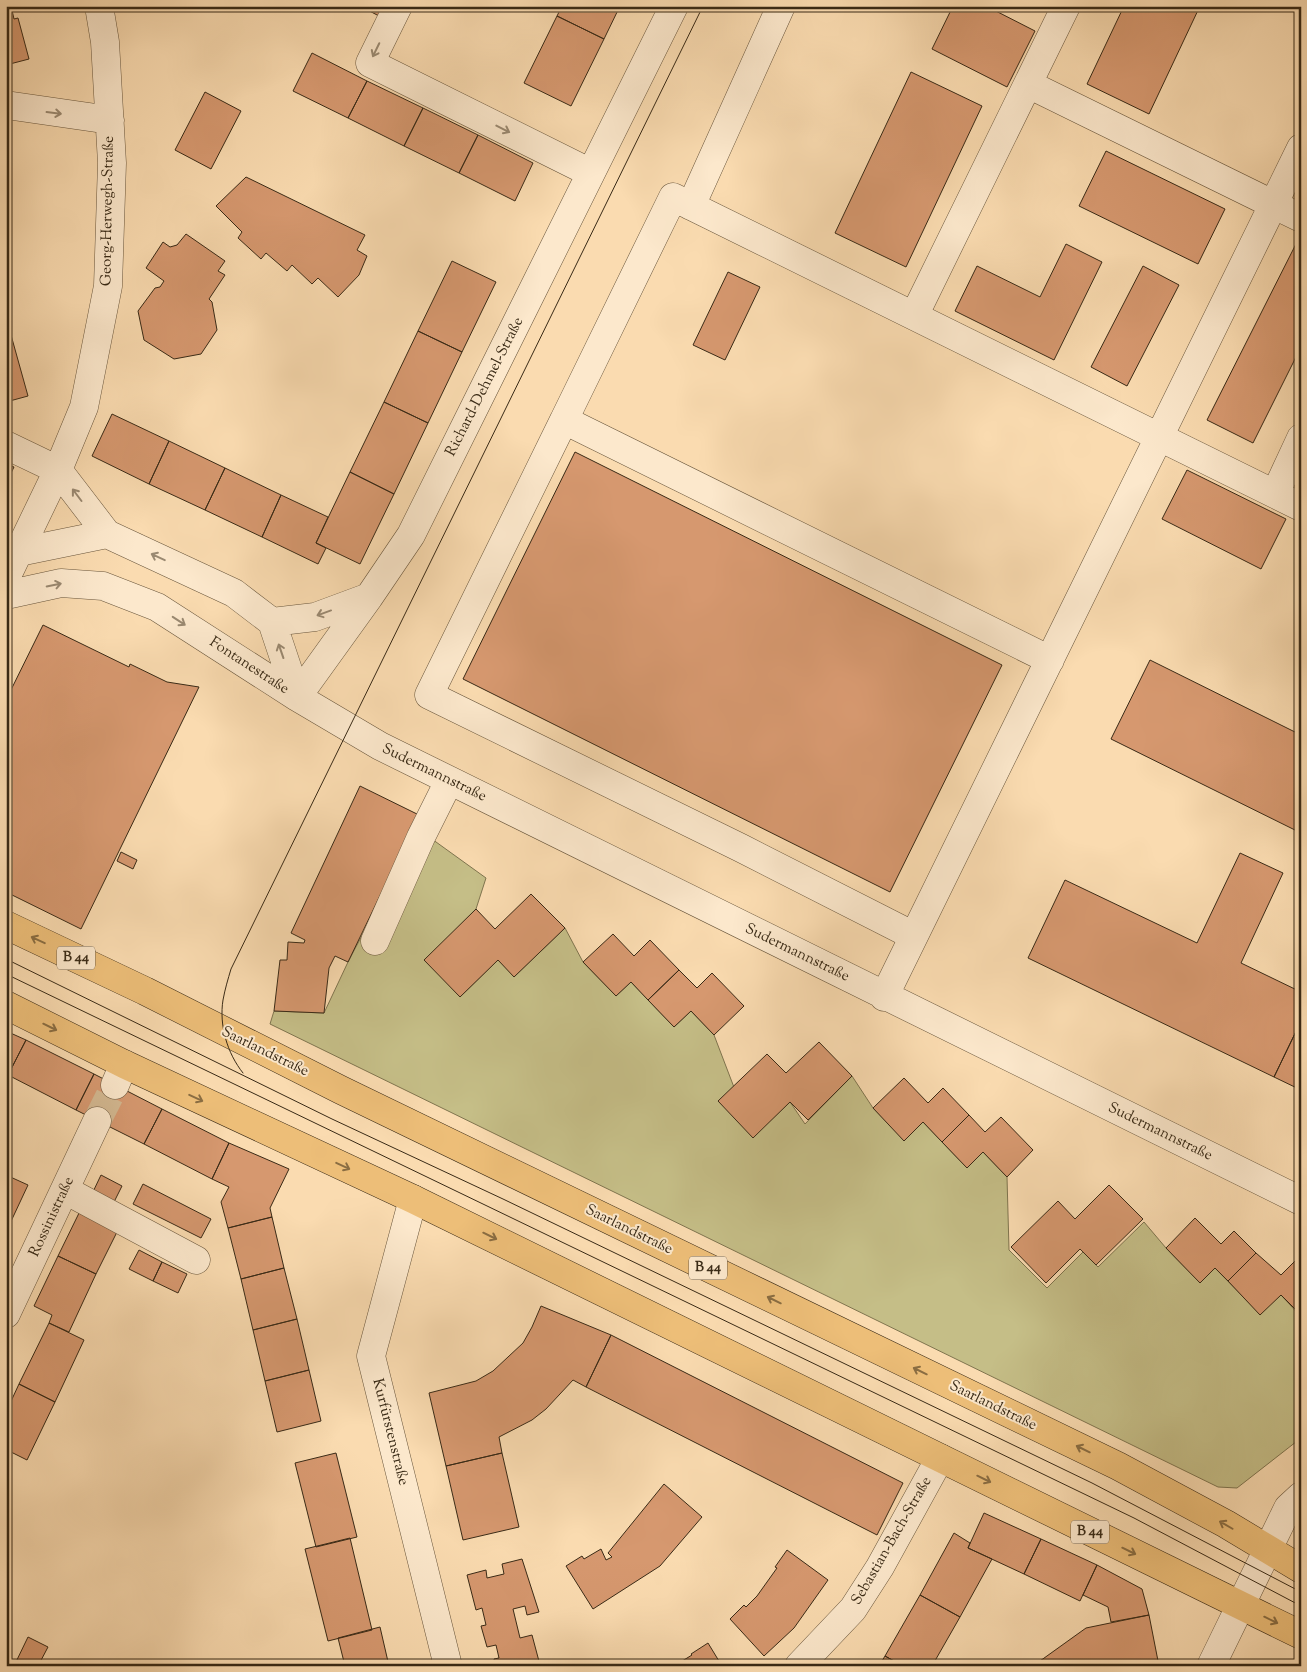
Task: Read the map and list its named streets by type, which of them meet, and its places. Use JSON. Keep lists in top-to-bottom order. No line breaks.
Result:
{"streets":{"main road":["B 44","Saarlandstraße"],"street":["Georg-Herwegh-Straße","Richard-Dehmel-Straße","Fontanestraße","Sudermannstraße","Rossinistraße","Kurfürstenstraße","Sebastian-Bach-Straße"]},"crossings":[["Richard-Dehmel-Straße","Fontanestraße"],["Richard-Dehmel-Straße","Sudermannstraße"],["Fontanestraße","Sudermannstraße"],["B 44","Kurfürstenstraße"],["B 44","Sebastian-Bach-Straße"]]}
